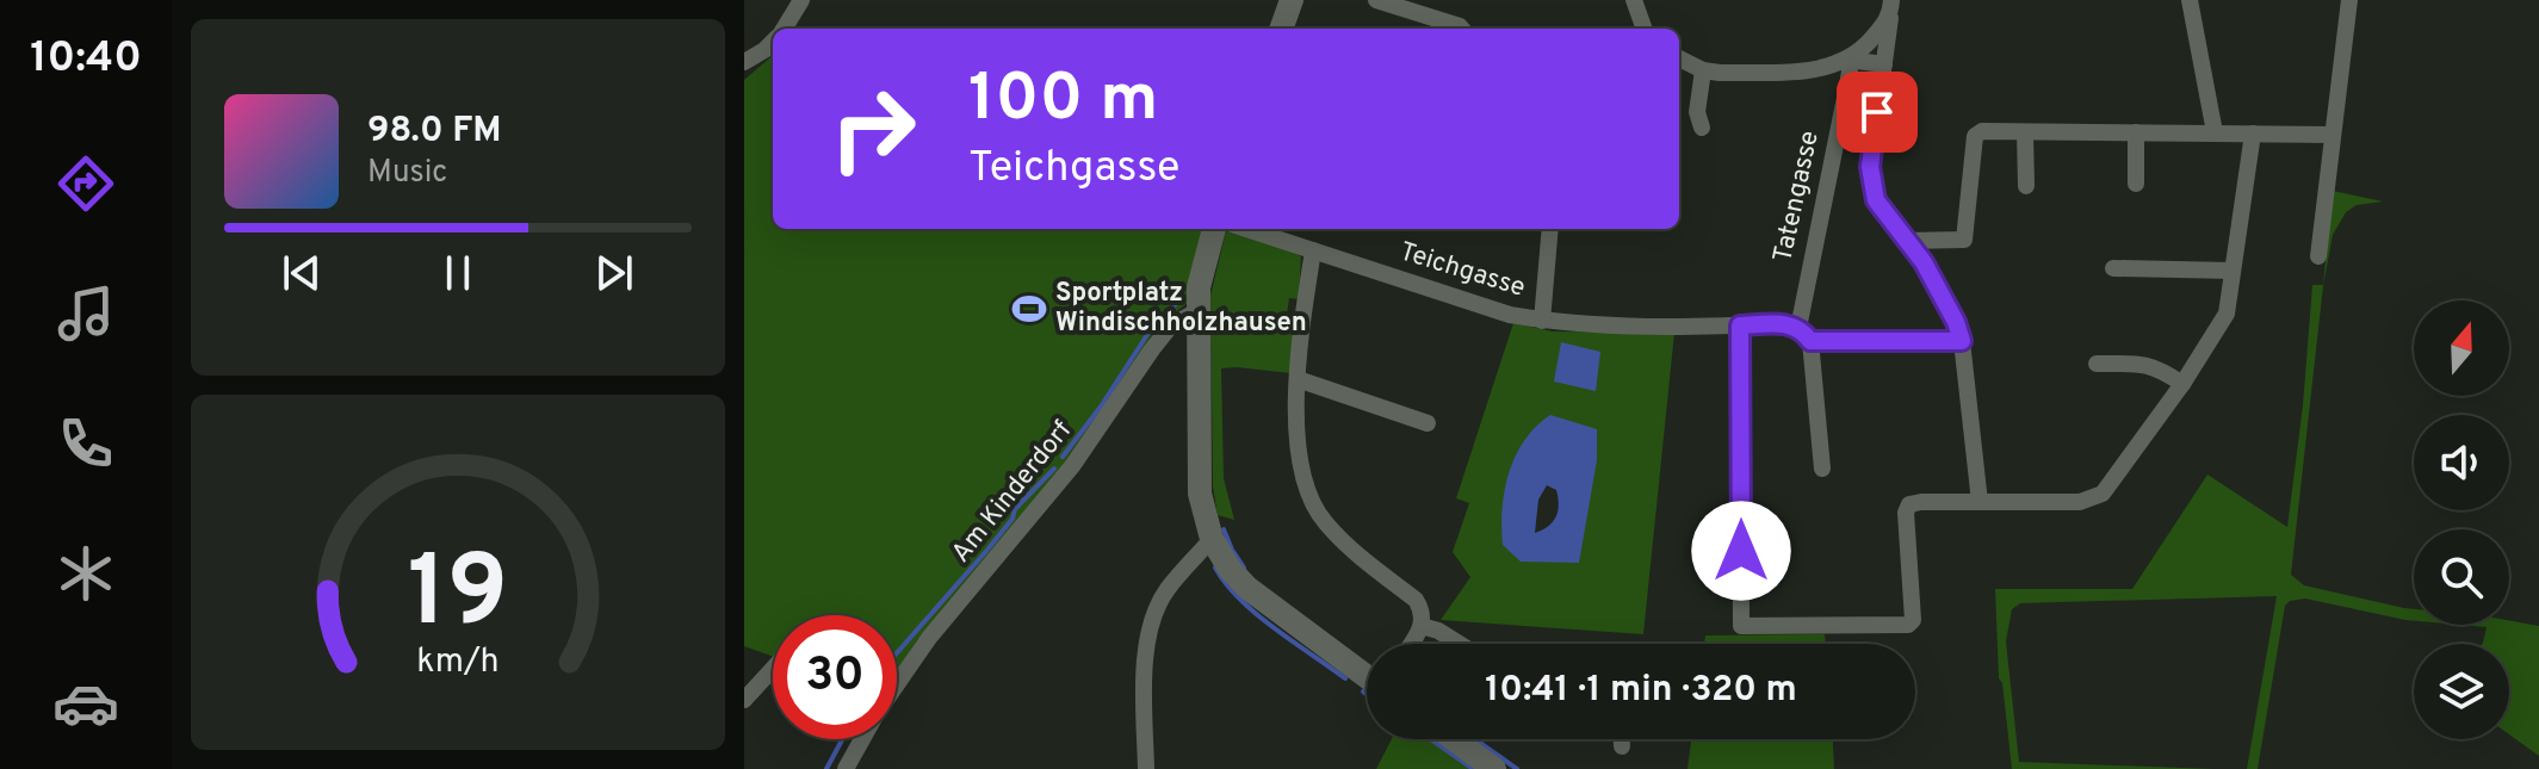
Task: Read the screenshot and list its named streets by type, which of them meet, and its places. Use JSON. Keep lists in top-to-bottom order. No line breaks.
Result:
{"streets":{"street":["Tatengasse","Teichgasse","Am Kinderdorf"]},"crossings":[["Tatengasse","Teichgasse"]],"places":{"sports":["Sportplatz Windischholzhausen"]},"north":"top","page":{"tabs":"10:40","turn":["100 m","Teichgasse"],"song":["98.0 FM","Music"],"limit":"30","trip":"10:41 · 1 min · 320 m","gauge":["19","km/h"]}}
